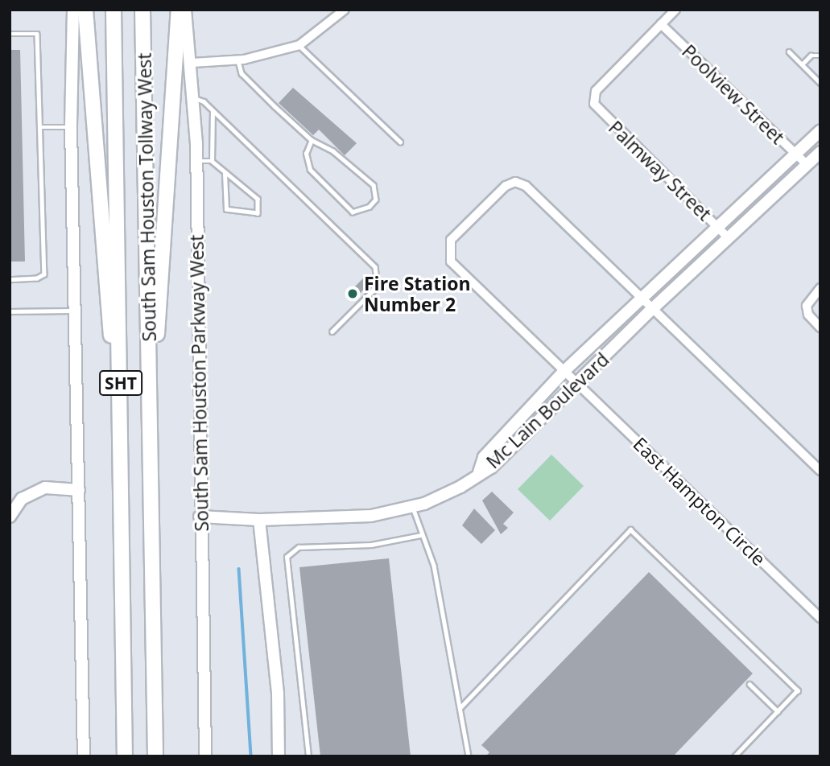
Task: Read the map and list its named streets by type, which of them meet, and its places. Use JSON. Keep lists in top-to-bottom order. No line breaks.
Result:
{"streets":{"highway":["South Sam Houston Tollway West","SHT"],"main road":["South Sam Houston Parkway West","Mc Lain Boulevard"],"street":["Poolview Street","Palmway Street","East Hampton Circle"]},"crossings":[["Poolview Street","Palmway Street"],["Poolview Street","Mc Lain Boulevard"],["Palmway Street","Mc Lain Boulevard"],["Mc Lain Boulevard","East Hampton Circle"]],"places":["Fire Station Number 2"]}
